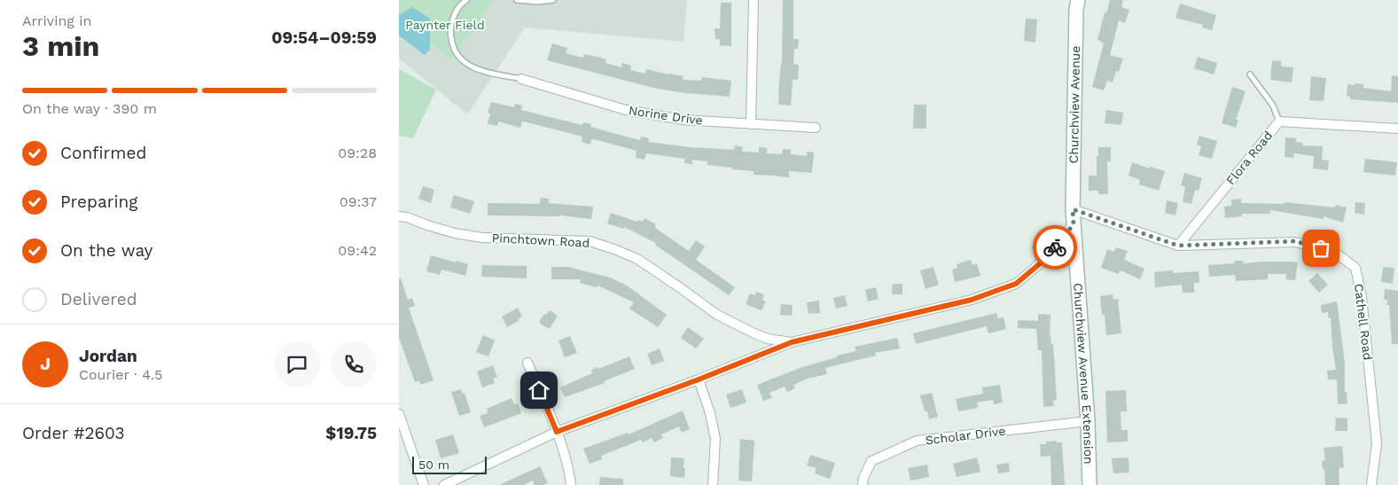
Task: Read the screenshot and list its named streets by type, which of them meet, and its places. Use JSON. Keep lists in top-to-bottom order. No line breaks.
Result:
{"streets":{"street":["Churchview Avenue","Norine Drive","Flora Road","Pinchtown Road","Cathell Road","Churchview Avenue Extension","Scholar Drive"]},"crossings":[["Churchview Avenue","Cathell Road"],["Churchview Avenue","Churchview Avenue Extension"],["Flora Road","Cathell Road"],["Cathell Road","Churchview Avenue Extension"],["Churchview Avenue Extension","Scholar Drive"]],"parks":["Paynter Field"],"scale_bar":"50 m","page":{"heading":["3 min","Arriving in","09:54–09:59"],"panel":["Jordan","Courier · 4.5","Order #2603","$19.75"],"bar":"On the way · 390 m","list":[["Confirmed","09:28"],["Preparing","09:37"],["On the way","09:42"],"Delivered"],"round":"J","scale":"50 m"}}
